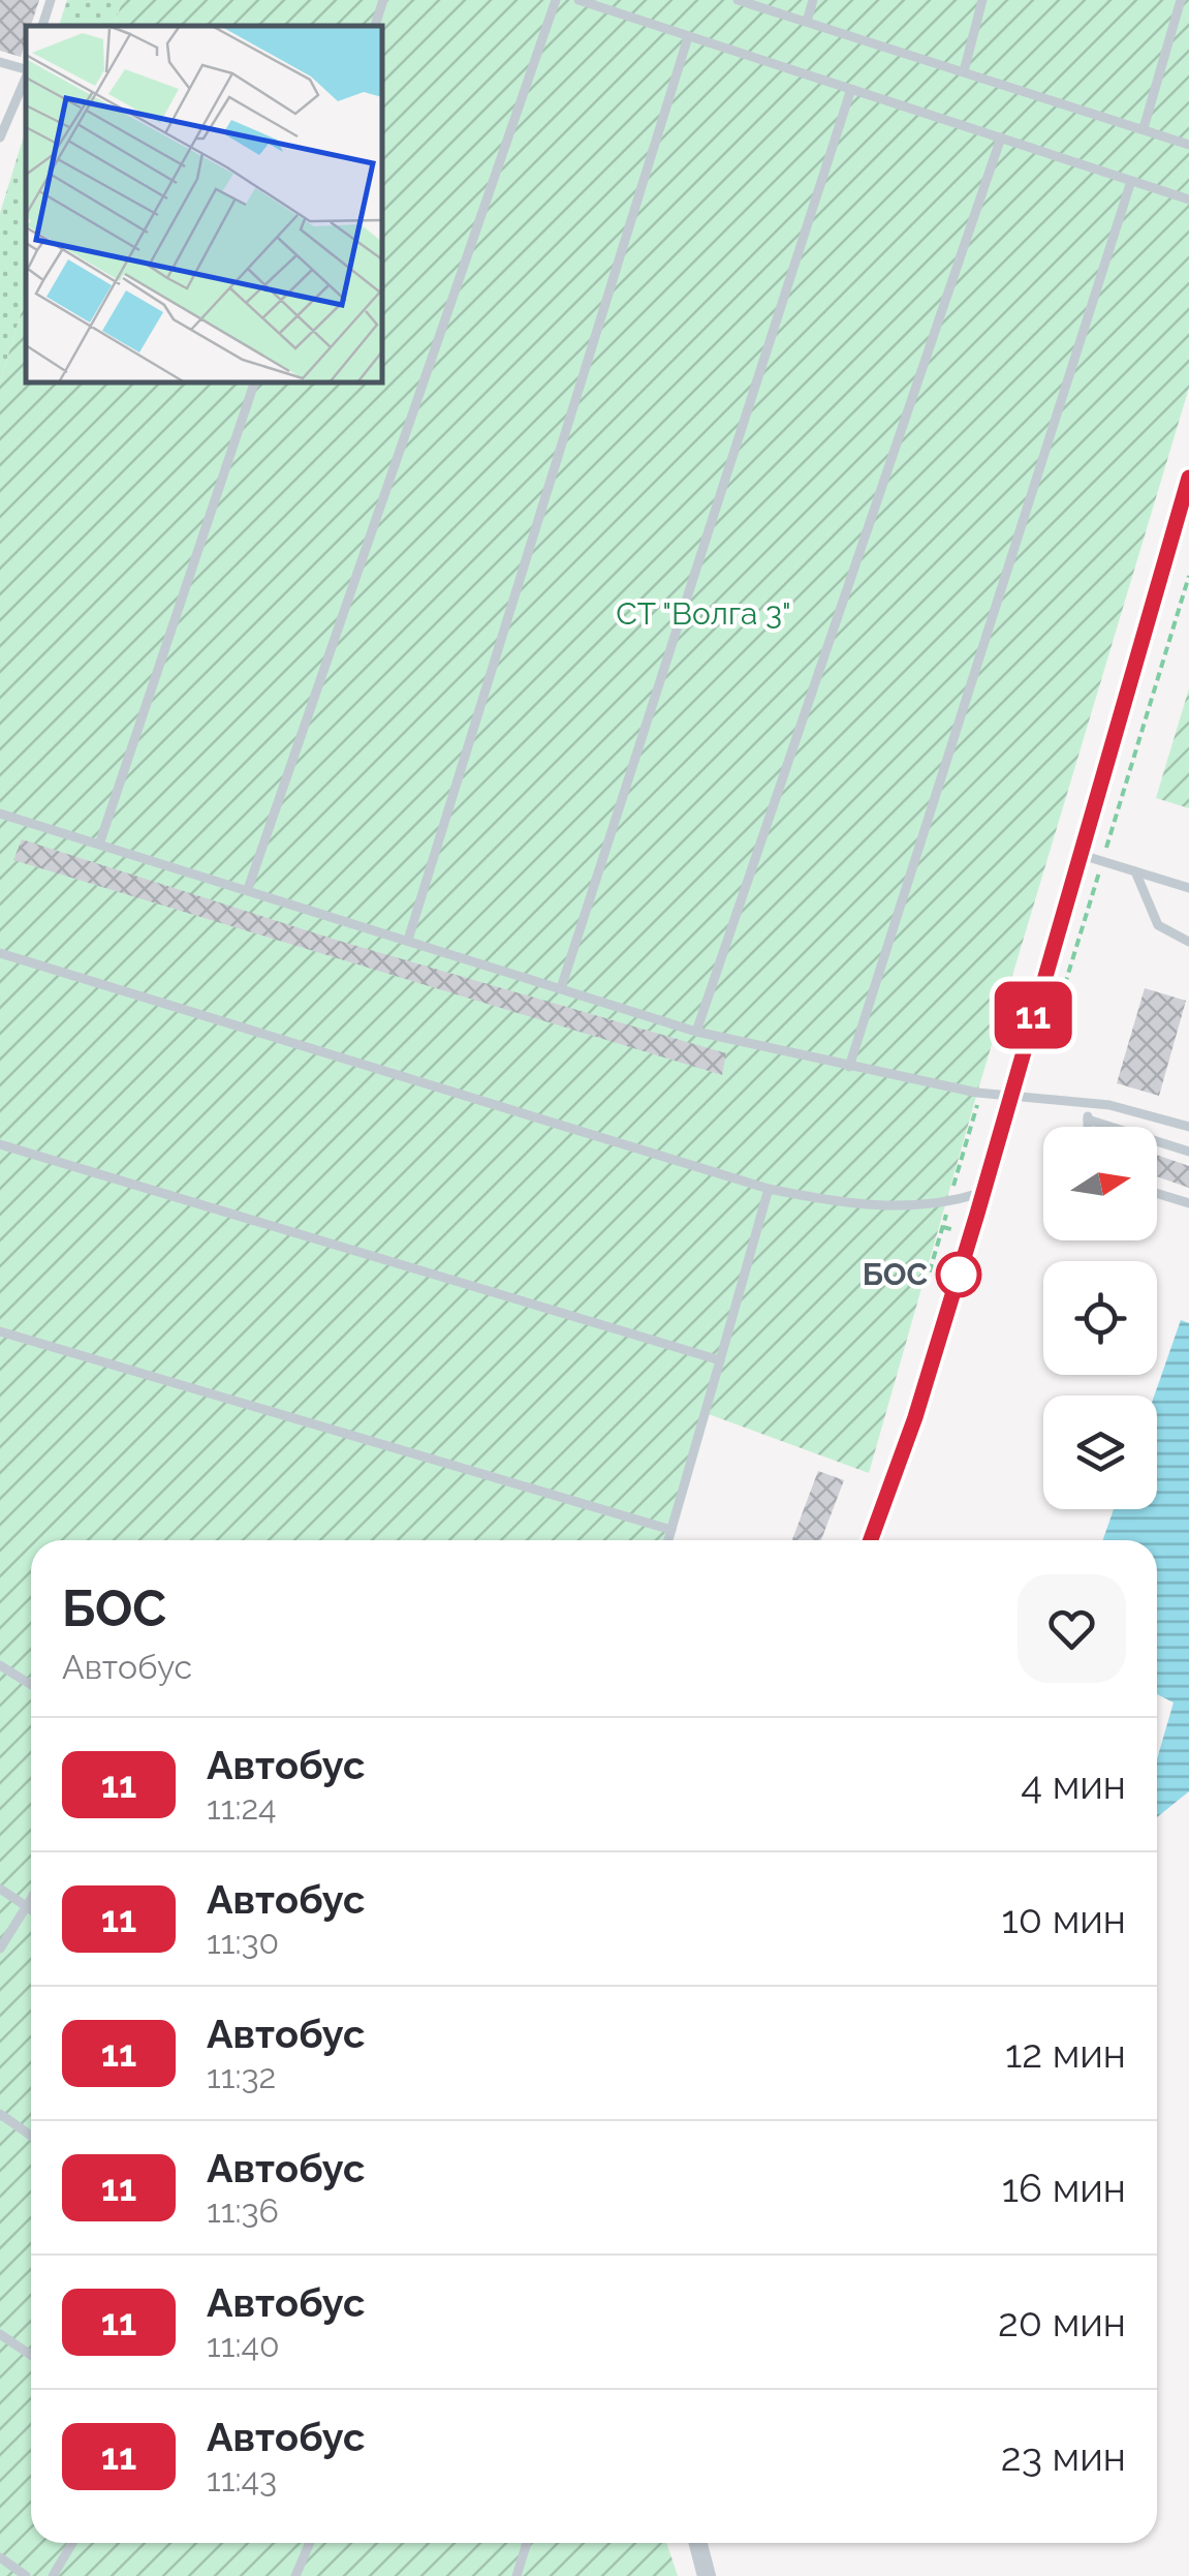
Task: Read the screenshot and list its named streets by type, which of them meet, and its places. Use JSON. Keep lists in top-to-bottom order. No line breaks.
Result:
{"parks":["СТ \"Волга 3\""],"places":["БОС"],"lines":["bus line 11"],"north":"right","page":{"on_map":"11","heading":["БОС","Автобус"],"list":[{"mark":"11","name":"Автобус","note":"11:24","value":"4 мин"},{"mark":"11","name":"Автобус","note":"11:30","value":"10 мин"},{"mark":"11","name":"Автобус","note":"11:32","value":"12 мин"},{"mark":"11","name":"Автобус","note":"11:36","value":"16 мин"},{"mark":"11","name":"Автобус","note":"11:40","value":"20 мин"},{"mark":"11","name":"Автобус","note":"11:43","value":"23 мин"}]}}
